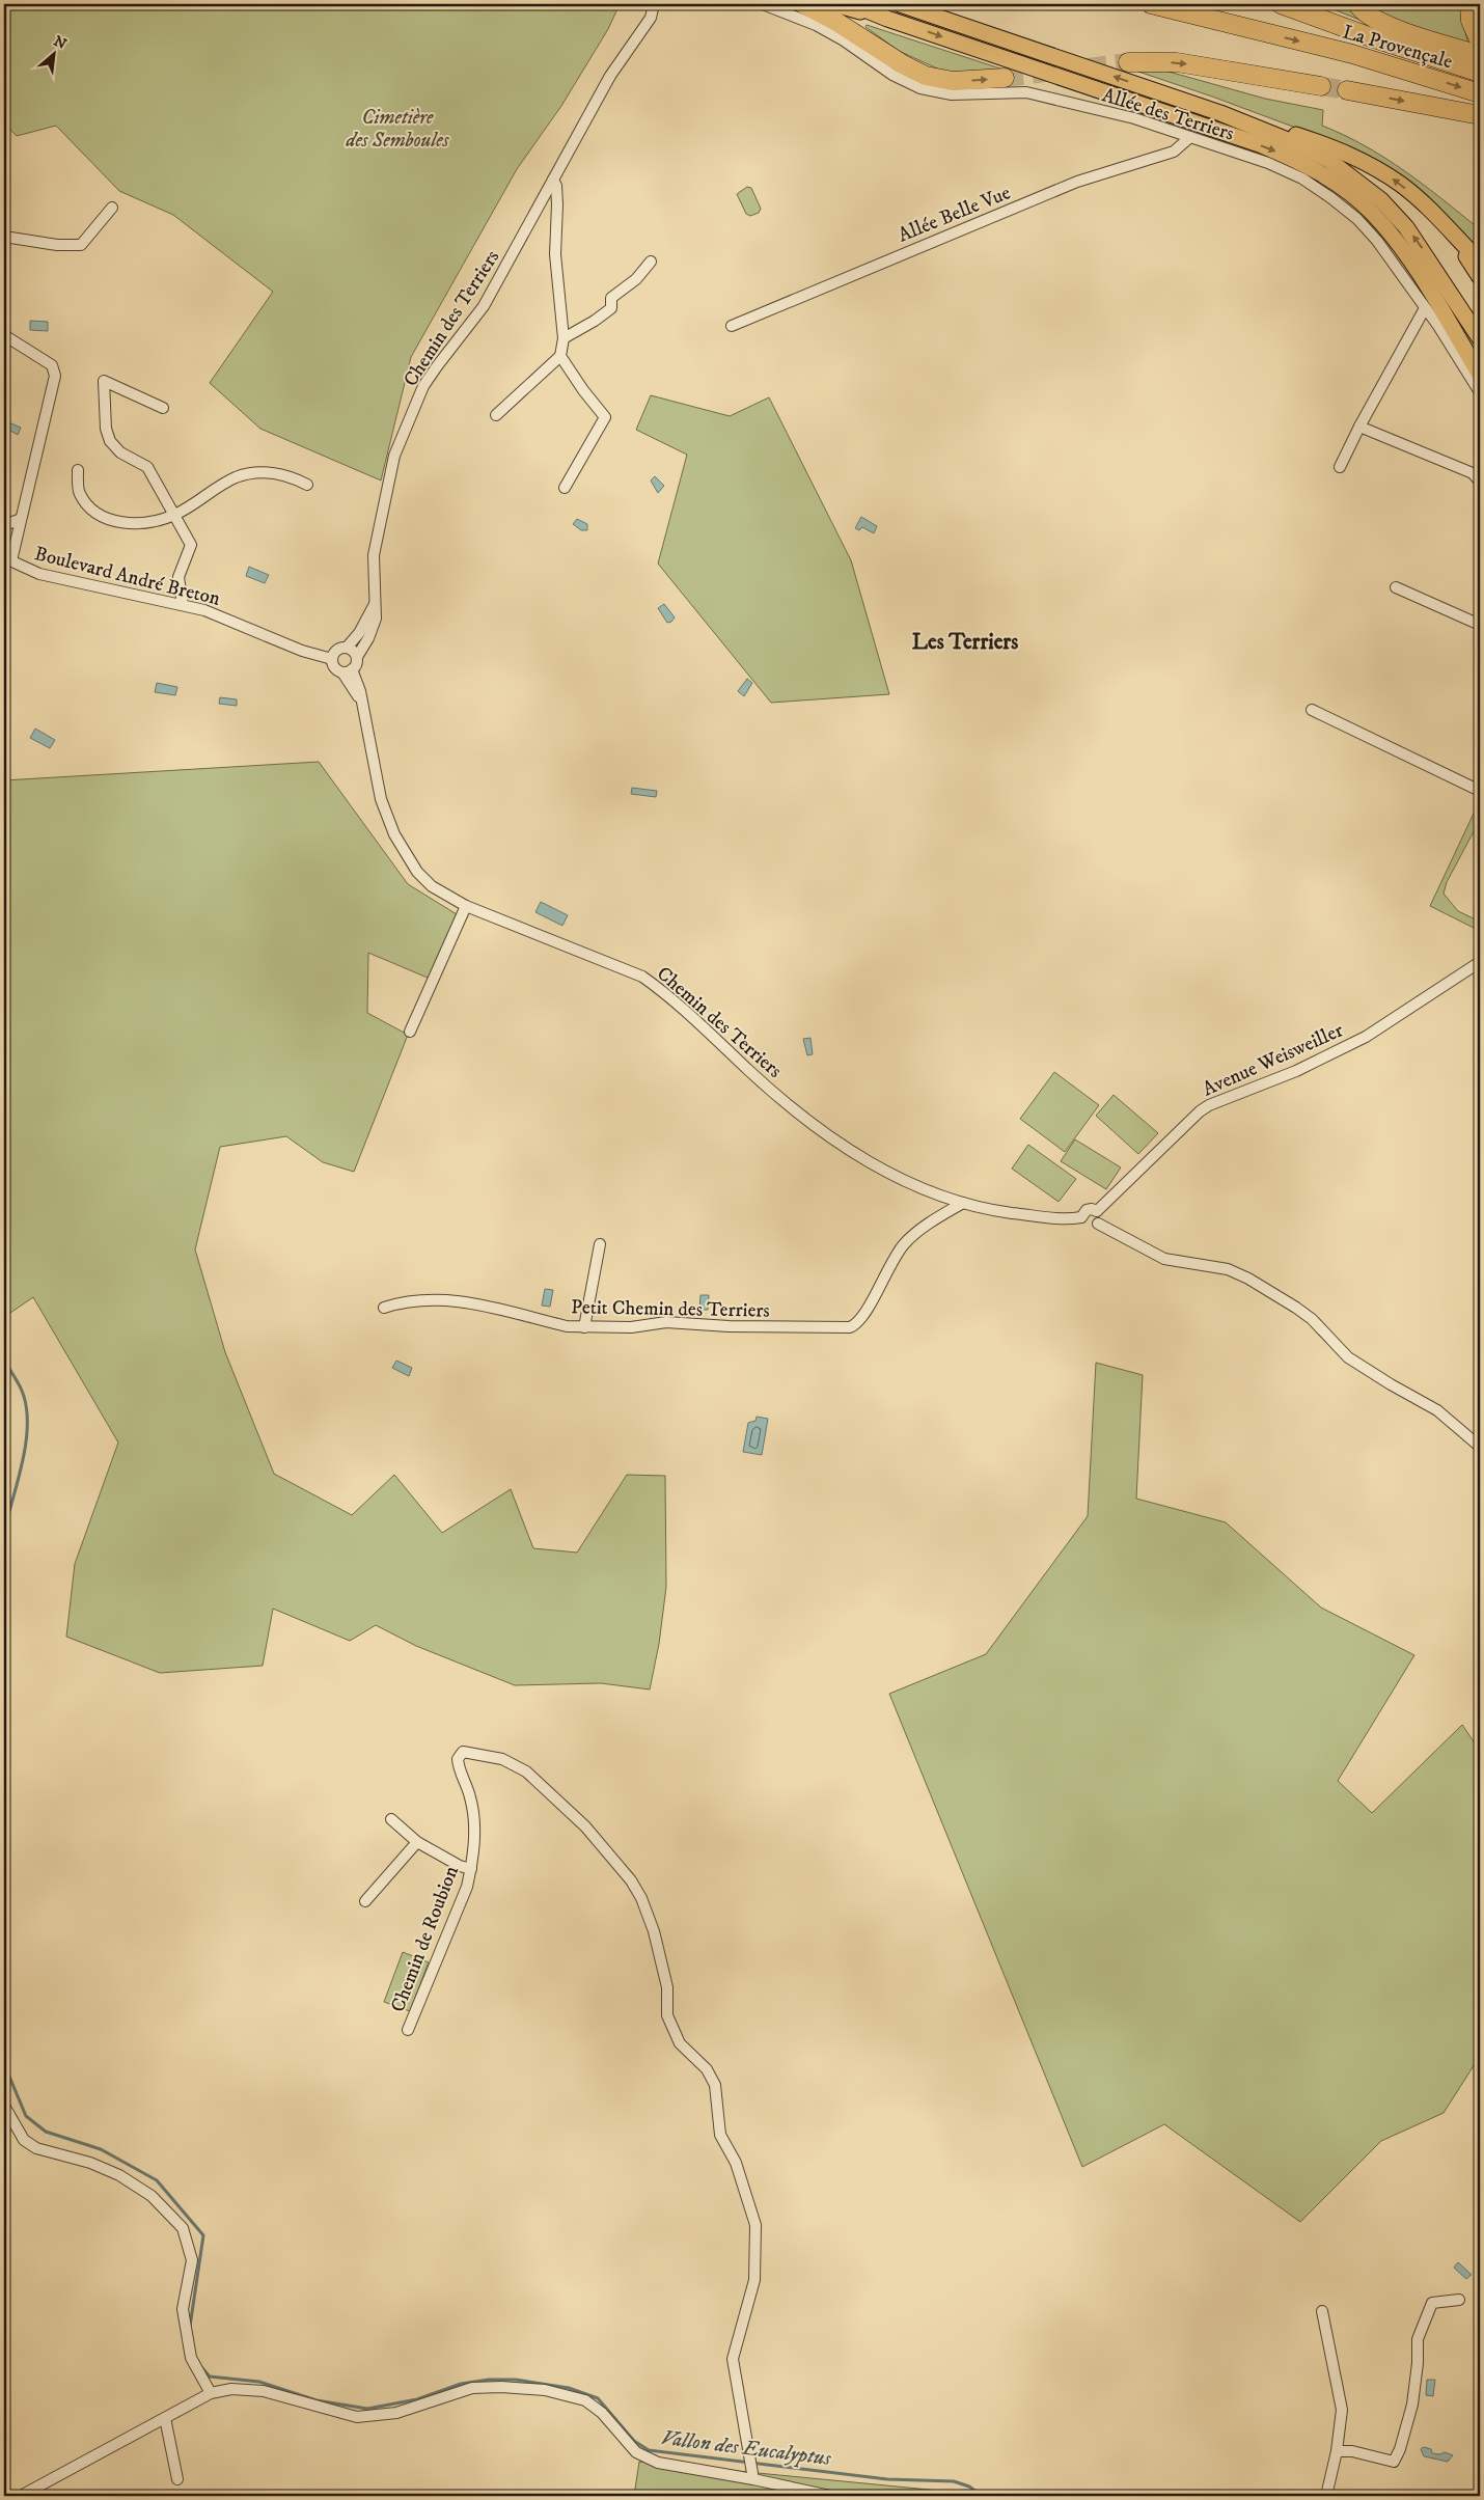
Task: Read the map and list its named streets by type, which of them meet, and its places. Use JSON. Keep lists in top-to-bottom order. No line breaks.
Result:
{"streets":{"highway":["La Provençale"],"street":["Allée des Terriers","Allée Belle Vue","Chemin des Terriers","Boulevard André Breton","Avenue Weisweiller","Petit Chemin des Terriers","Chemin de Roubion"]},"crossings":[["Allée des Terriers","Allée Belle Vue"],["Chemin des Terriers","Boulevard André Breton"],["Chemin des Terriers","Avenue Weisweiller"],["Chemin des Terriers","Petit Chemin des Terriers"]],"districts":["Les Terriers"],"water":["Vallon des Eucalyptus"],"parks":["Cimetière des Semboules"],"north":"top right"}
